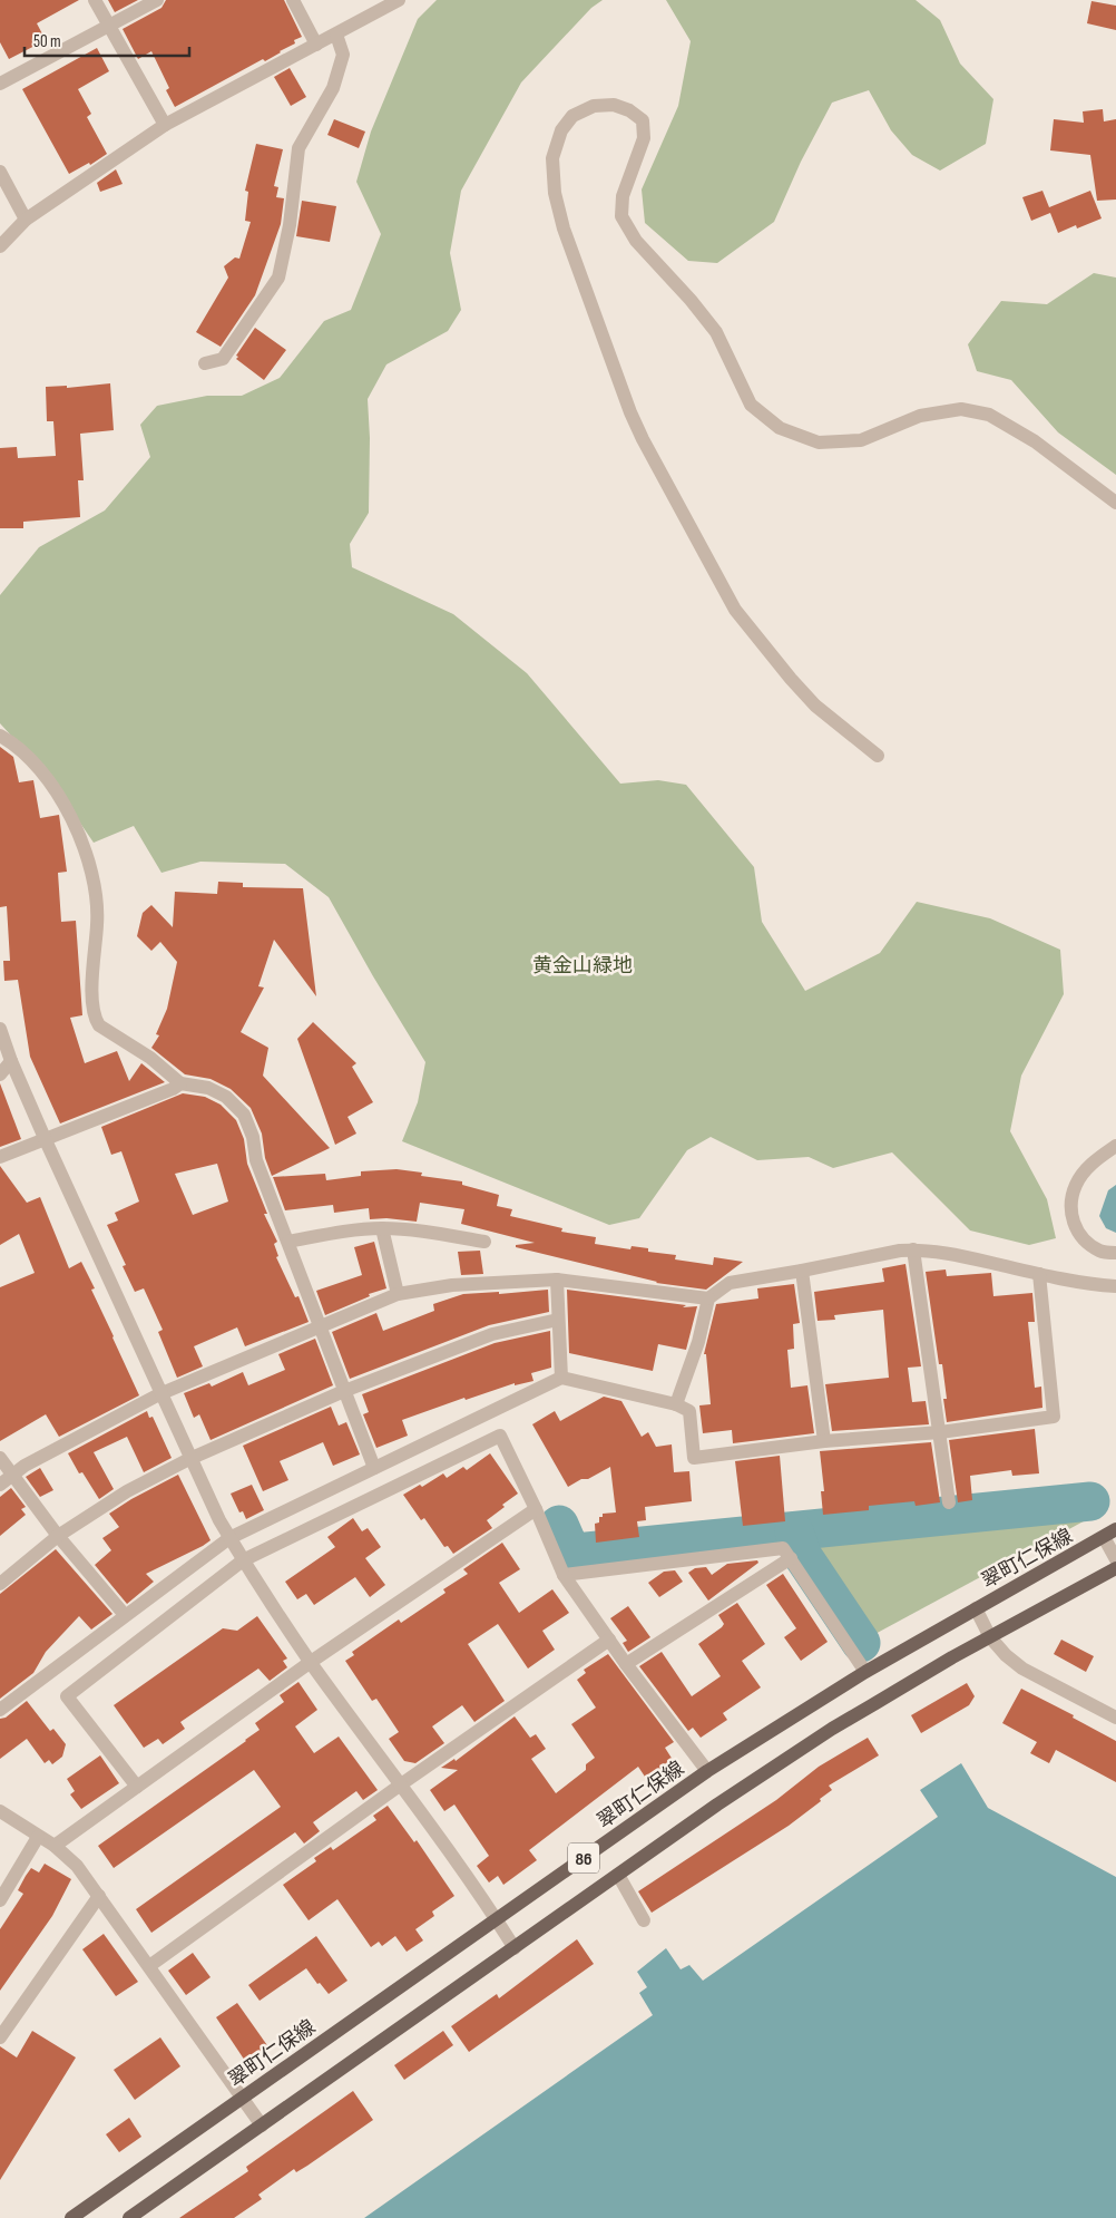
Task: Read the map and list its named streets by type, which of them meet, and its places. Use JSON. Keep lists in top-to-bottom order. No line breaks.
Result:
{"streets":{"main road":["翠町仁保線","86"]},"parks":["黄金山緑地"],"scale_bar":"50 m"}
